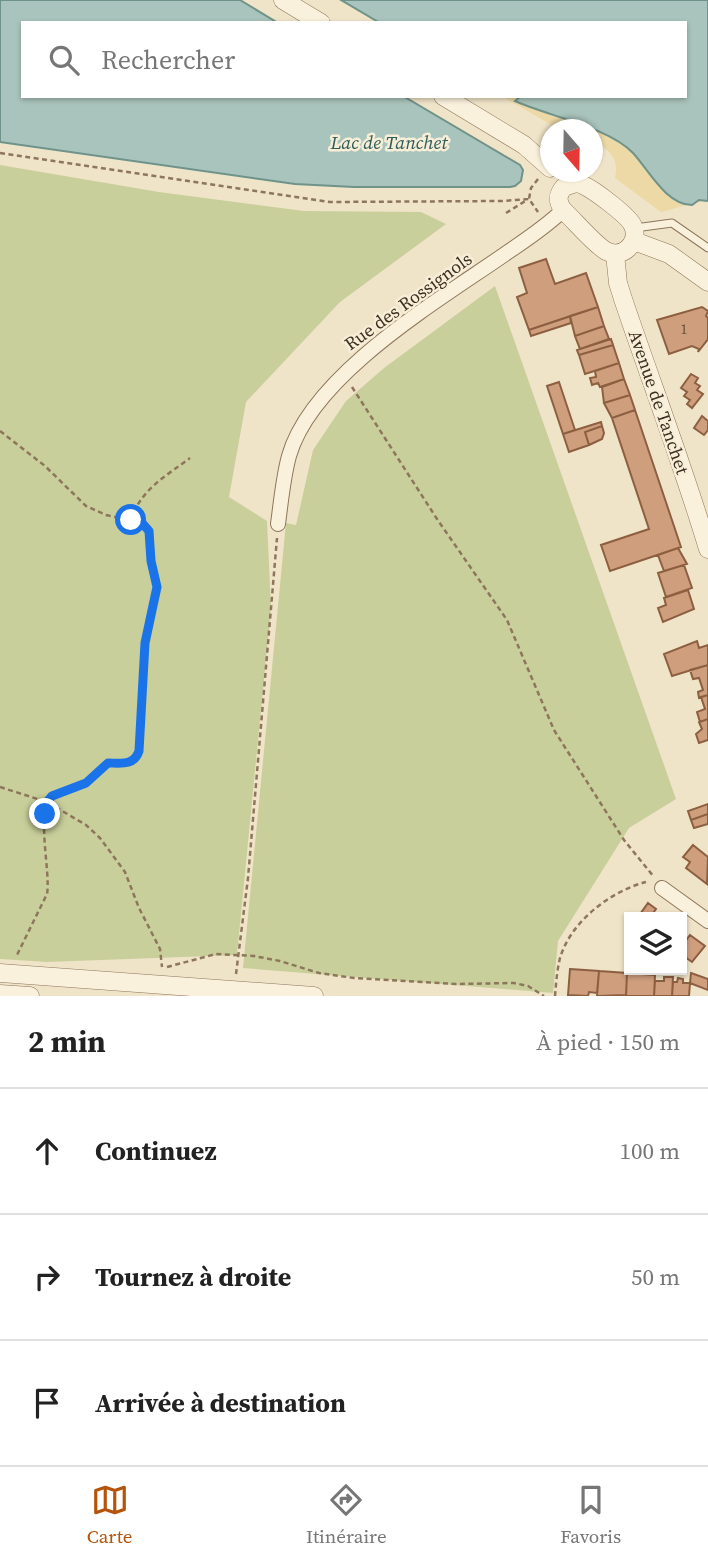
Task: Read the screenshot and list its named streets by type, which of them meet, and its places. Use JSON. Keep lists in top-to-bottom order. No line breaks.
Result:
{"streets":{"street":["Rue des Rossignols","Avenue de Tanchet"]},"water":["Lac de Tanchet"],"house_numbers":["1"],"north":"bottom","page":{"search":"Rechercher","heading":["2 min","À pied · 150 m"],"list":[["Continuez","100 m"],["Tournez à droite","50 m"],"Arrivée à destination"],"nav":["Carte","Itinéraire","Favoris"]}}
